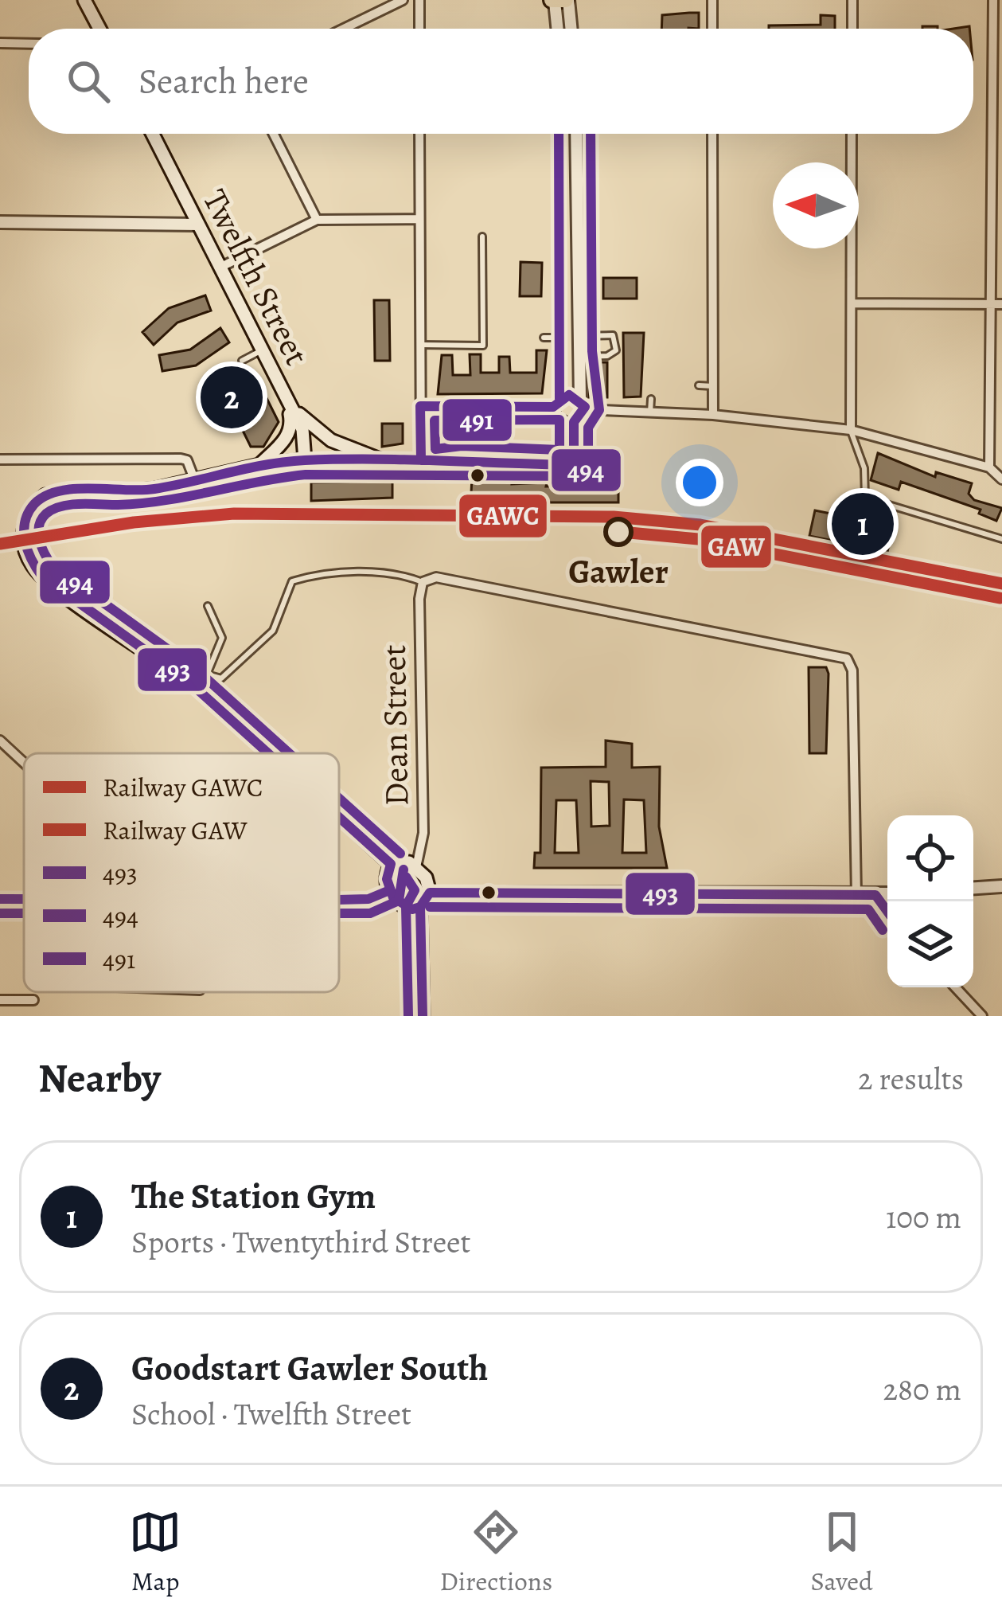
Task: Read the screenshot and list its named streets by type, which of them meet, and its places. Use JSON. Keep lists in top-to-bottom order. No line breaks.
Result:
{"streets":{"main road":["Twelfth Street"],"street":["Dean Street"]},"places":["Gawler"],"lines":["transit line 493","transit line 494","transit line 491","rail line GAWC","rail line GAW"],"legend":["Railway GAWC","Railway GAW","493","494","491"],"north":"left","page":{"search":"Search here","pins":["2","1"],"heading":["Nearby","2 results"],"list":[{"mark":"1","name":"The Station Gym","note":"Sports · Twentythird Street","value":"100 m"},{"mark":"2","name":"Goodstart Gawler South","note":"School · Twelfth Street","value":"280 m"}],"nav":["Map","Directions","Saved"]}}
